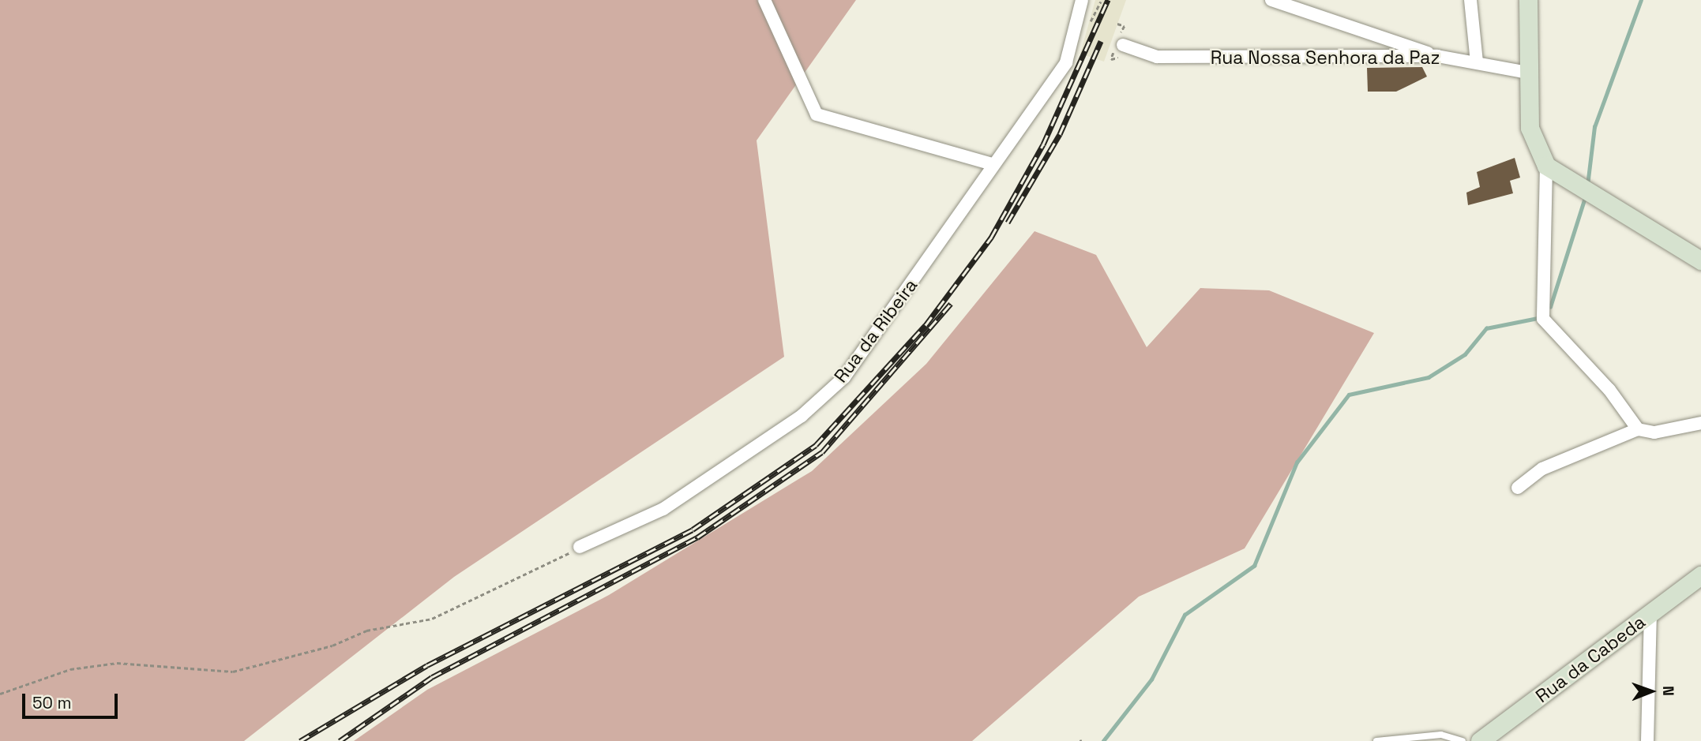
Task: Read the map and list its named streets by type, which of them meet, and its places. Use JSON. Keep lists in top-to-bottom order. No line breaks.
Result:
{"streets":{"main road":["Rua da Cabeda"],"street":["Rua Nossa Senhora da Paz","Rua da Ribeira"]},"scale_bar":"50 m","north":"right"}
